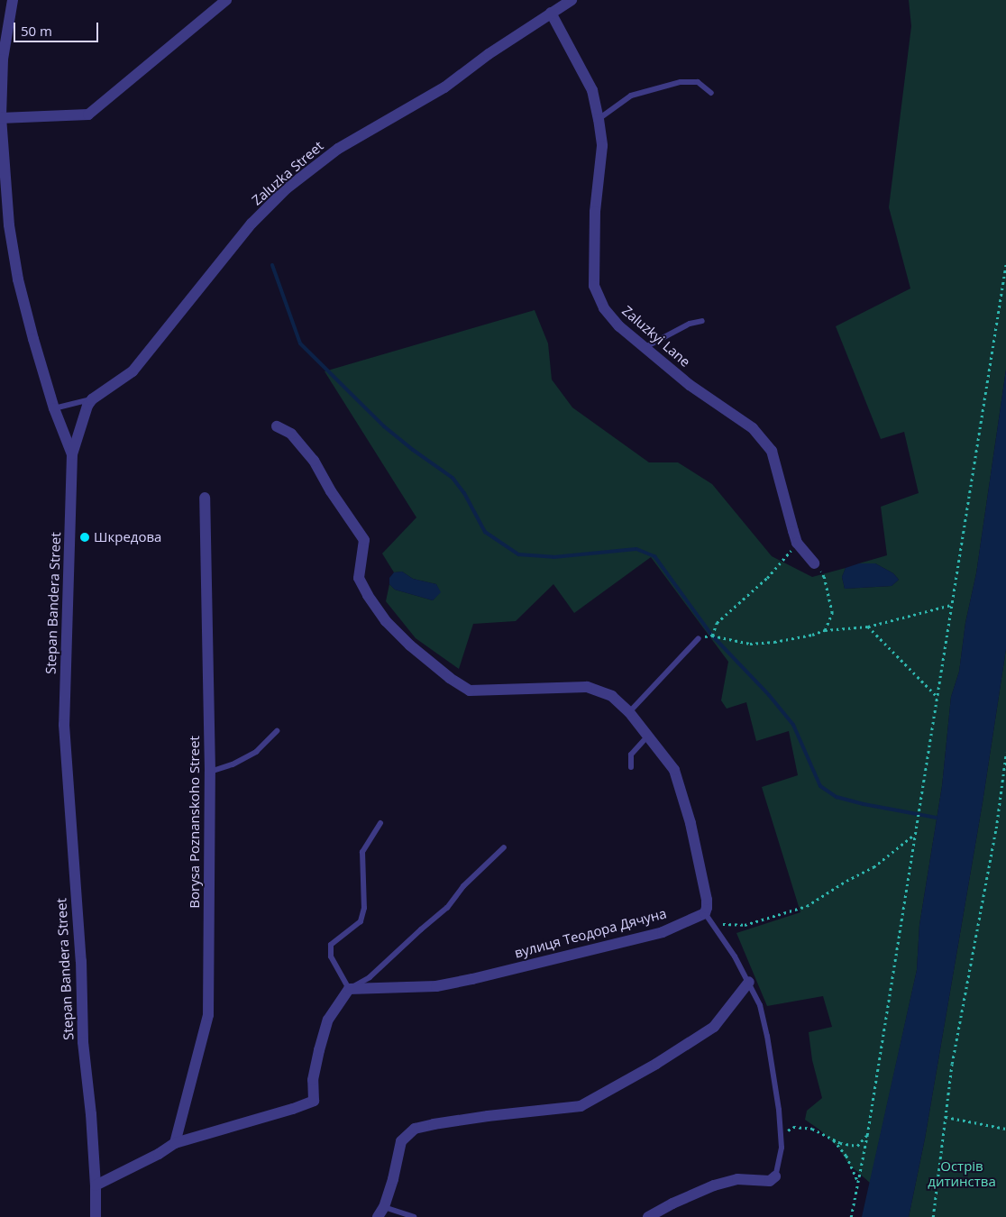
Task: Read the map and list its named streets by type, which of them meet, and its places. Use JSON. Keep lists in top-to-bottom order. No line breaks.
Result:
{"streets":{"street":["Zaluzka Street","Zaluzkyi Lane","Stepan Bandera Street","Borysa Poznanskoho Street","вулиця Теодора Дячуна"]},"crossings":[["Zaluzka Street","Zaluzkyi Lane"]],"parks":["Острів дитинства"],"places":["Шкредова"],"scale_bar":"50 m"}
